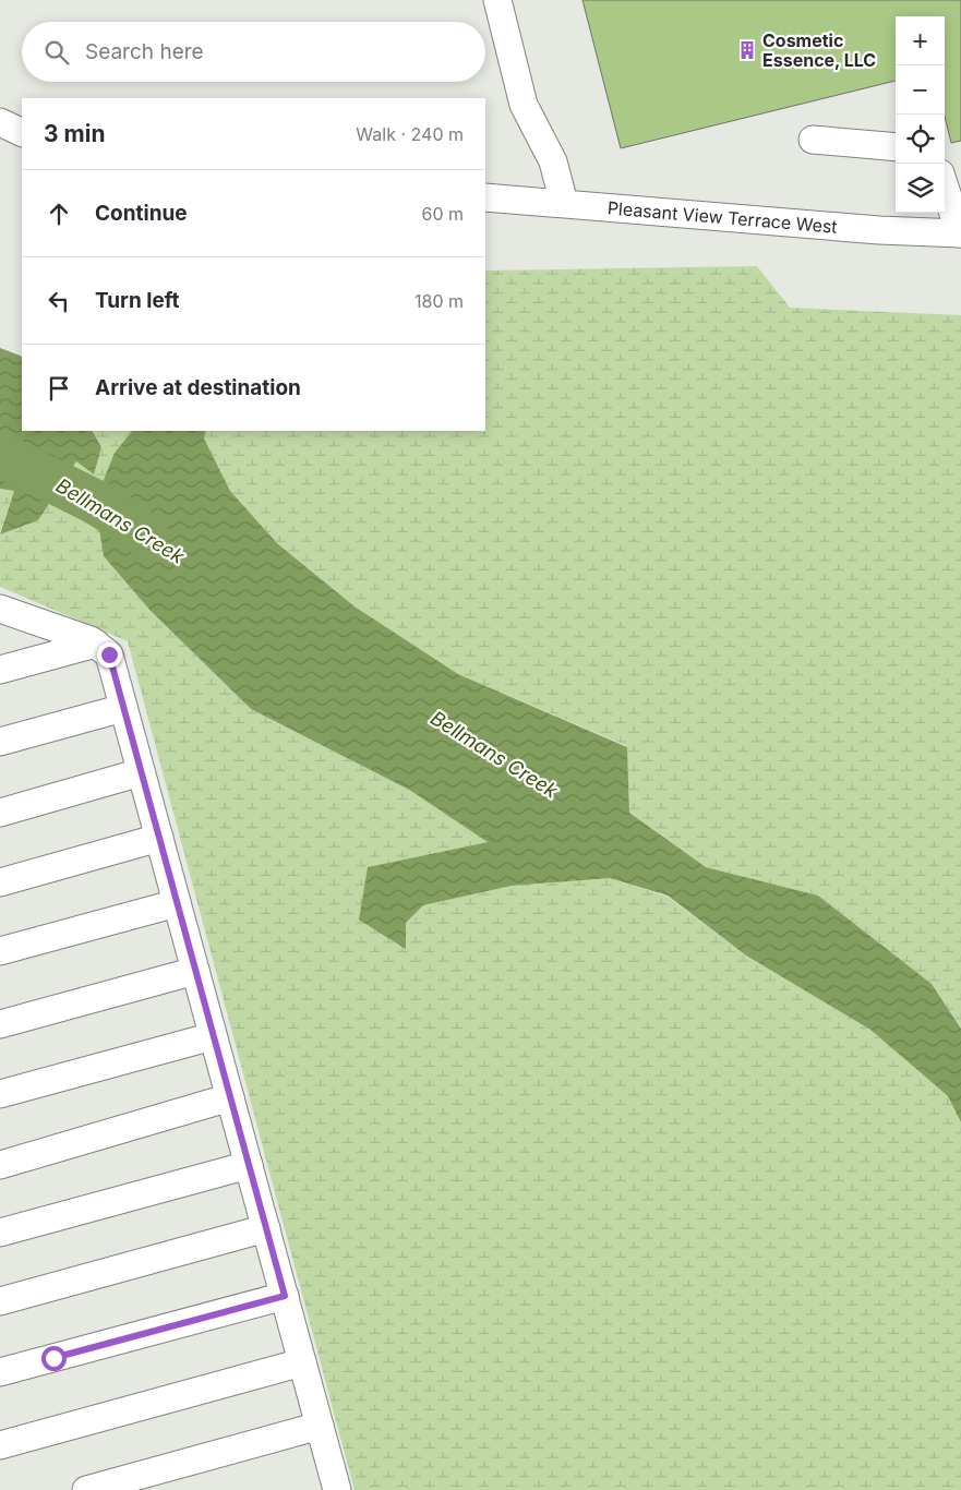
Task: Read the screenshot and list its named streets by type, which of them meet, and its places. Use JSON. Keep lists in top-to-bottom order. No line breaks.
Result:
{"streets":{"street":["Pleasant View Terrace West"]},"water":["Bellmans Creek"],"places":{"building":["Cosmetic Essence, LLC"]},"page":{"map_buttons":["+","−"],"search":"Search here","heading":["3 min","Walk · 240 m"],"list":[["Continue","60 m"],["Turn left","180 m"],"Arrive at destination"]}}
